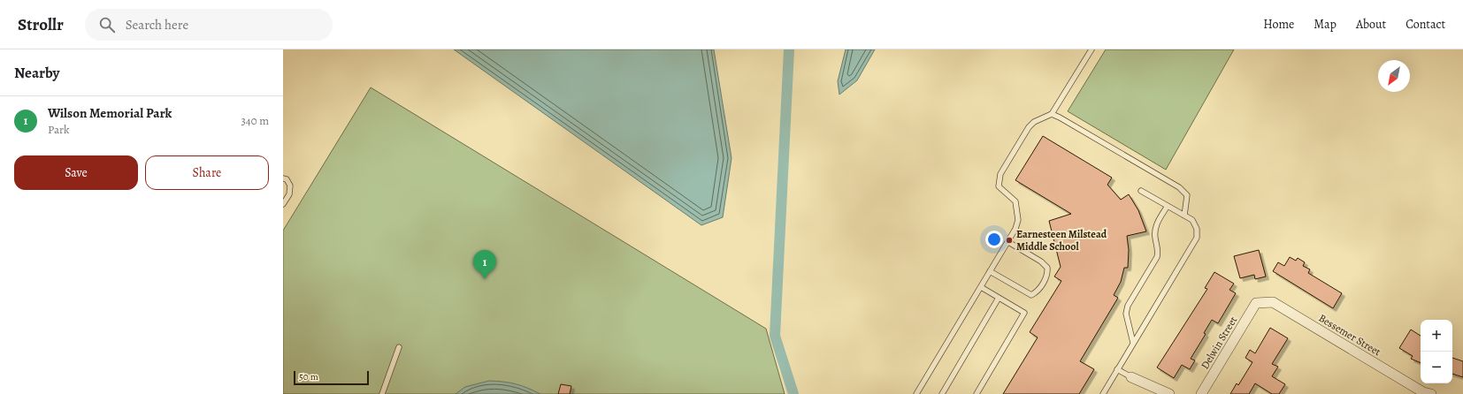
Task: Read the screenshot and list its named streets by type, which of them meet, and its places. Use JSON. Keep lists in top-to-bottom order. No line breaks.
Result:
{"streets":{"street":["Bessemer Street","Delwin Street"]},"crossings":[["Bessemer Street","Delwin Street"]],"places":["Earnesteen Milstead Middle School"],"scale_bar":"50 m","north":"bottom left","page":{"header":"Strollr","search":"Search here","nav":["Home","Map","About","Contact"],"heading":"Nearby","list":[{"mark":"1","name":"Wilson Memorial Park","note":"Park","value":"340 m"}],"buttons":["Save","Share"],"pins":"1","map_buttons":["+","−"],"scale":"50 m"}}
